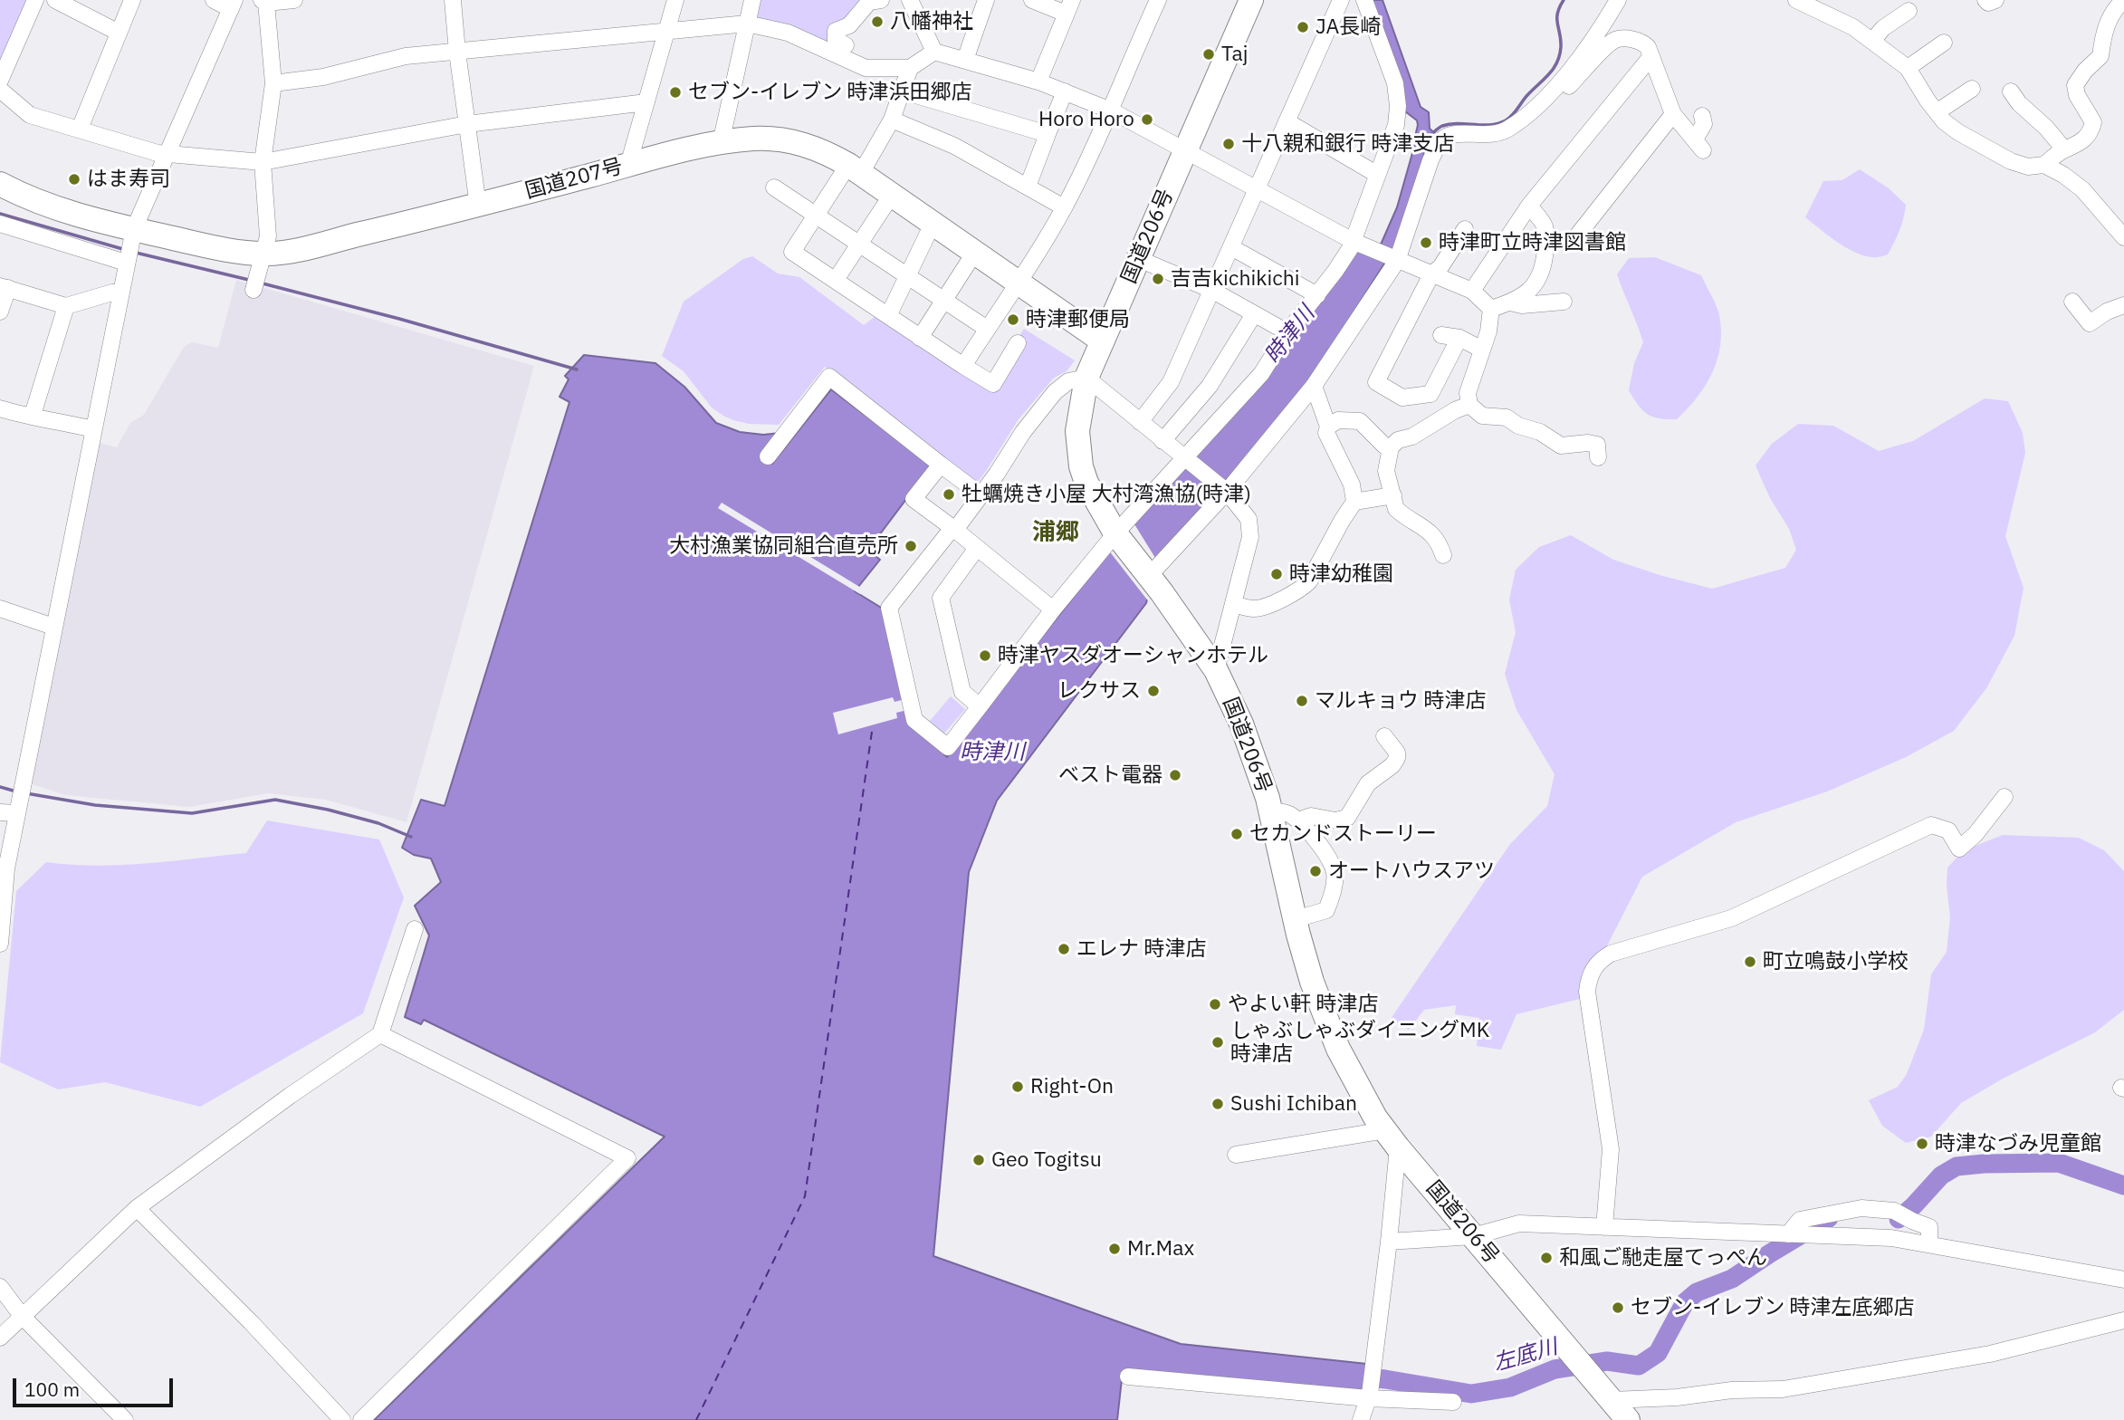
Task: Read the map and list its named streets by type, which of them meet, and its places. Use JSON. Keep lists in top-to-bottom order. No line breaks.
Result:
{"streets":{"highway":["国道207号","国道206号"]},"crossings":[["国道207号","国道206号"]],"districts":["浦郷"],"water":["時津川","左底川"],"places":["八幡神社","JA長崎","Taj","セブン-イレブン 時津浜田郷店","Horo Horo","十八親和銀行 時津支店","はま寿司","時津町立時津図書館","吉吉kichikichi","時津郵便局","牡蠣焼き小屋 大村湾漁協(時津)","大村漁業協同組合直売所","時津幼稚園","時津ヤスダオーシャンホテル","レクサス","マルキョウ 時津店","ベスト電器","セカンドストーリー","オートハウスアツ","エレナ 時津店","町立鳴鼓小学校","やよい軒 時津店","しゃぶしゃぶダイニングMK 時津店","Right-On","Sushi Ichiban","時津なづみ児童館","Geo Togitsu","Mr.Max","和風ご馳走屋てっぺん","セブン-イレブン 時津左底郷店"],"scale_bar":"100 m"}
